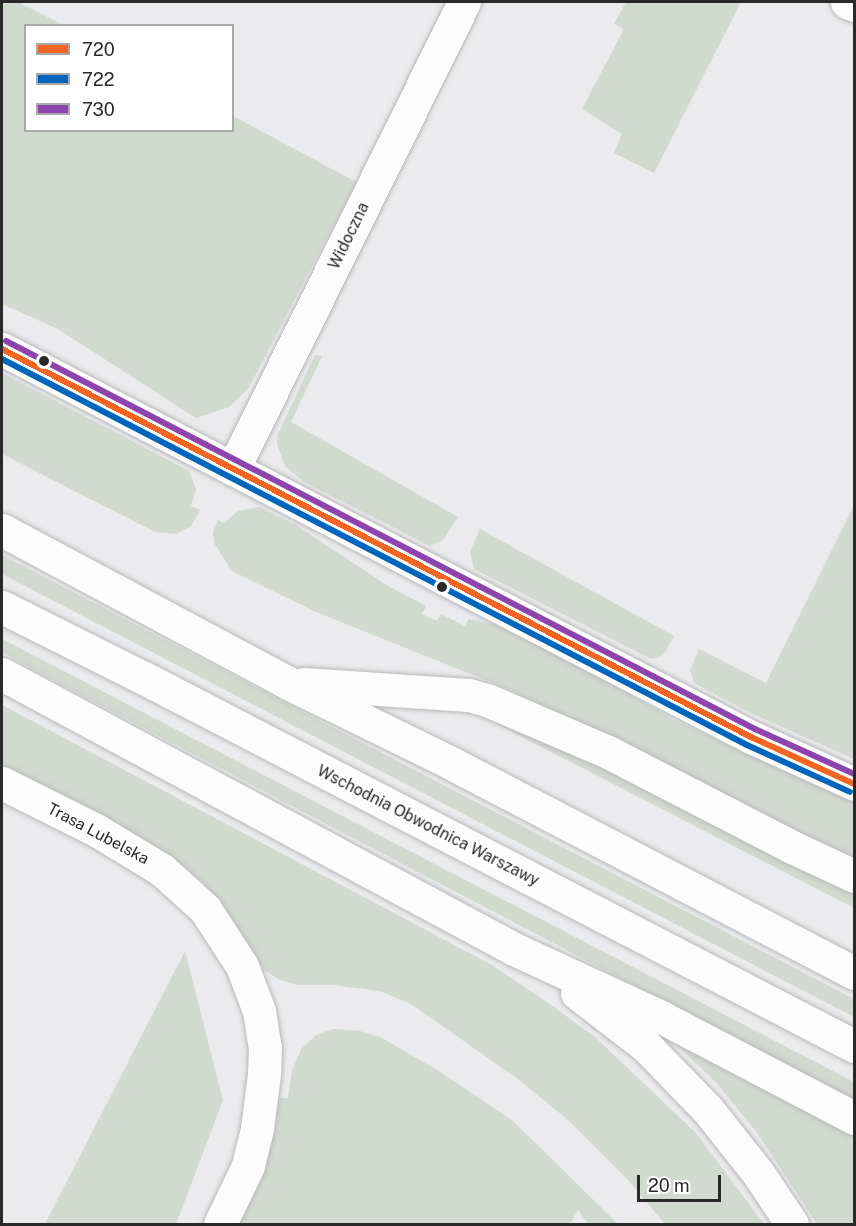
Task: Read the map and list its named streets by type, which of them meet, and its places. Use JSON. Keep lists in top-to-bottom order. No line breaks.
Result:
{"streets":{"main road":["Widoczna","Wschodnia Obwodnica Warszawy","Trasa Lubelska"]},"lines":["transit line 730","transit line 720","transit line 722"],"legend":["720","722","730"],"scale_bar":"20 m"}
